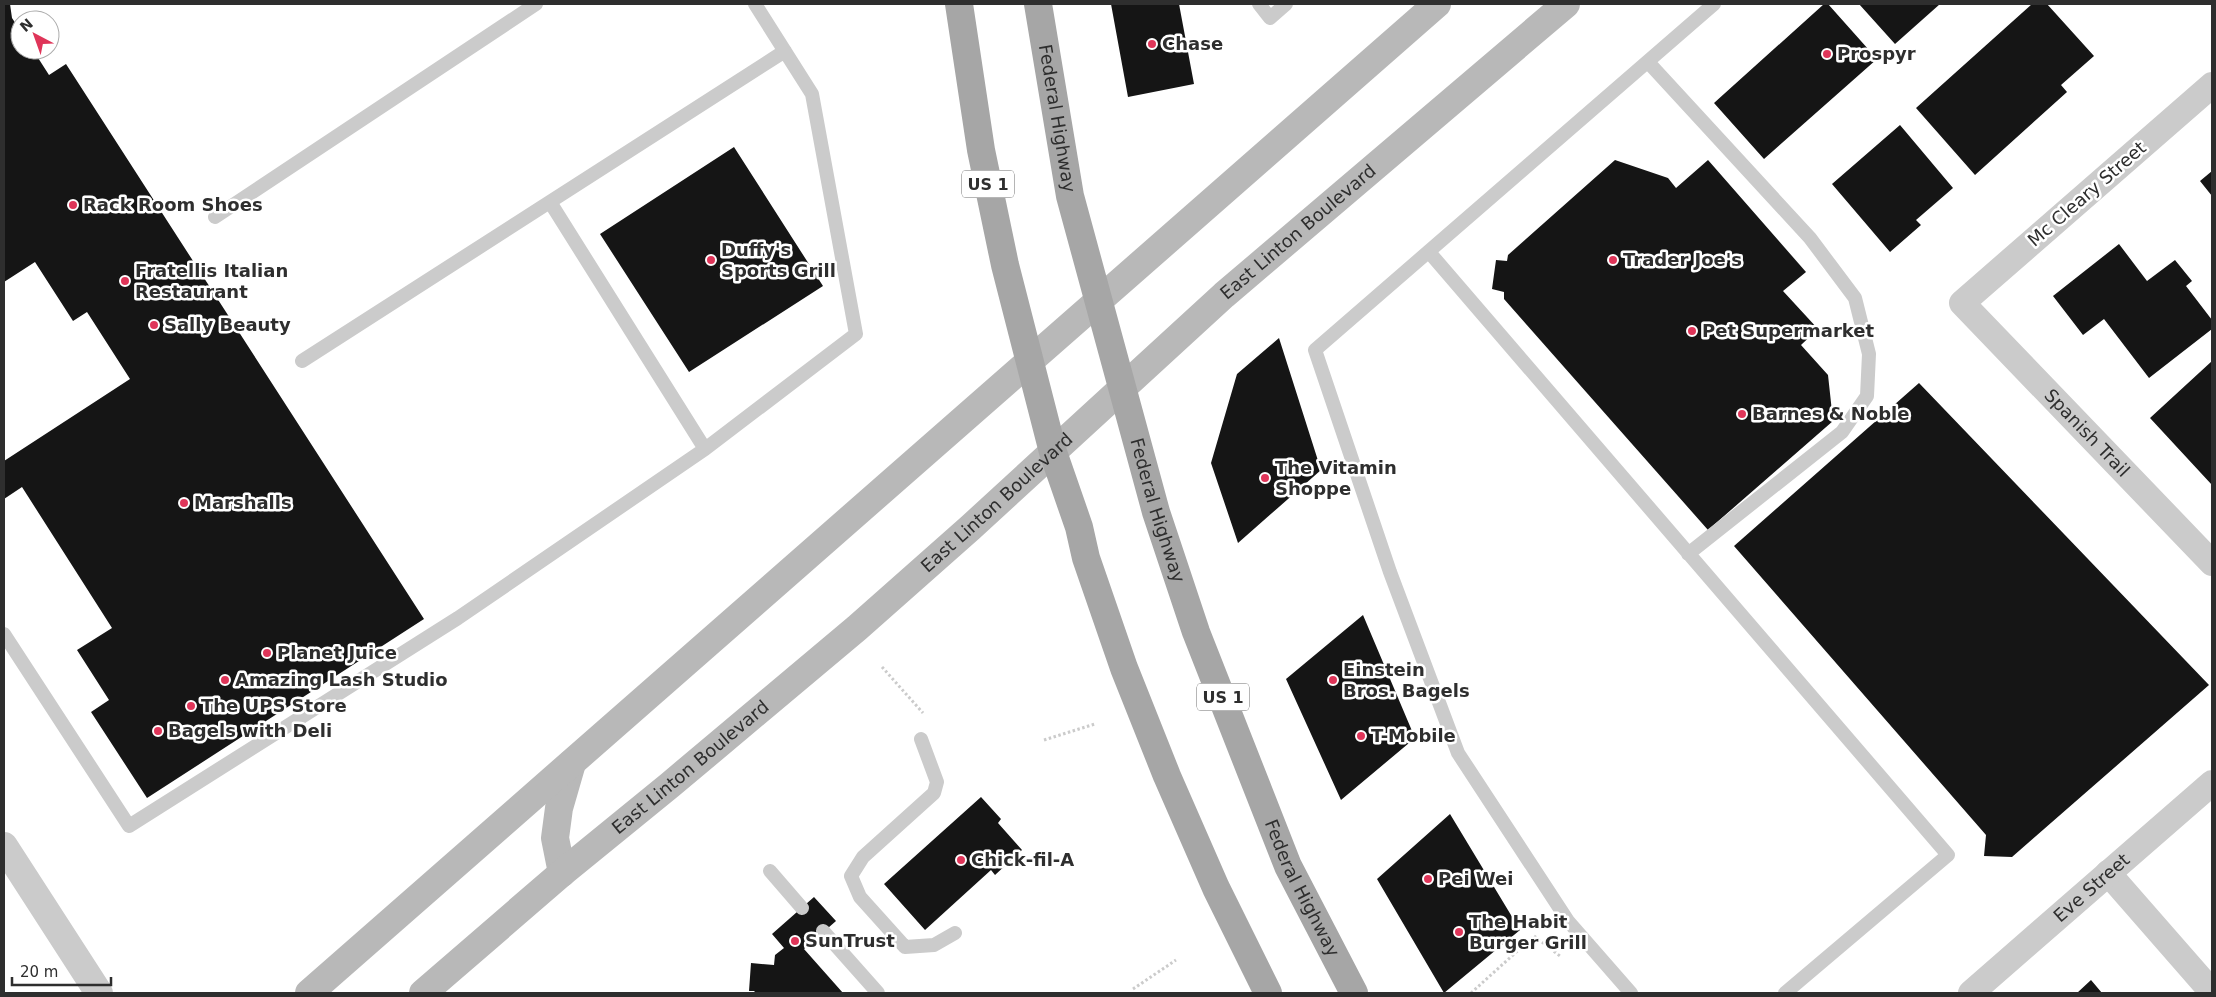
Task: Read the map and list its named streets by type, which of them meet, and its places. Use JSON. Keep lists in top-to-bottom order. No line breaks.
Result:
{"streets":{"main road":["Federal Highway","US 1","East Linton Boulevard"],"street":["Mc Cleary Street","Spanish Trail","Eve Street"]},"crossings":[["Federal Highway","East Linton Boulevard"],["US 1","East Linton Boulevard"],["Mc Cleary Street","Spanish Trail"]],"places":["Chase","Prospyr","Rack Room Shoes","Duffy's Sports Grill","Trader Joe's","Fratellis Italian Restaurant","Sally Beauty","Pet Supermarket","Barnes & Noble","The Vitamin Shoppe","Marshalls","Planet Juice","Amazing Lash Studio","Einstein Bros. Bagels","The UPS Store","Bagels with Deli","T-Mobile","Chick-fil-A","Pei Wei","The Habit Burger Grill","SunTrust"],"scale_bar":"20 m","north":"top left"}
